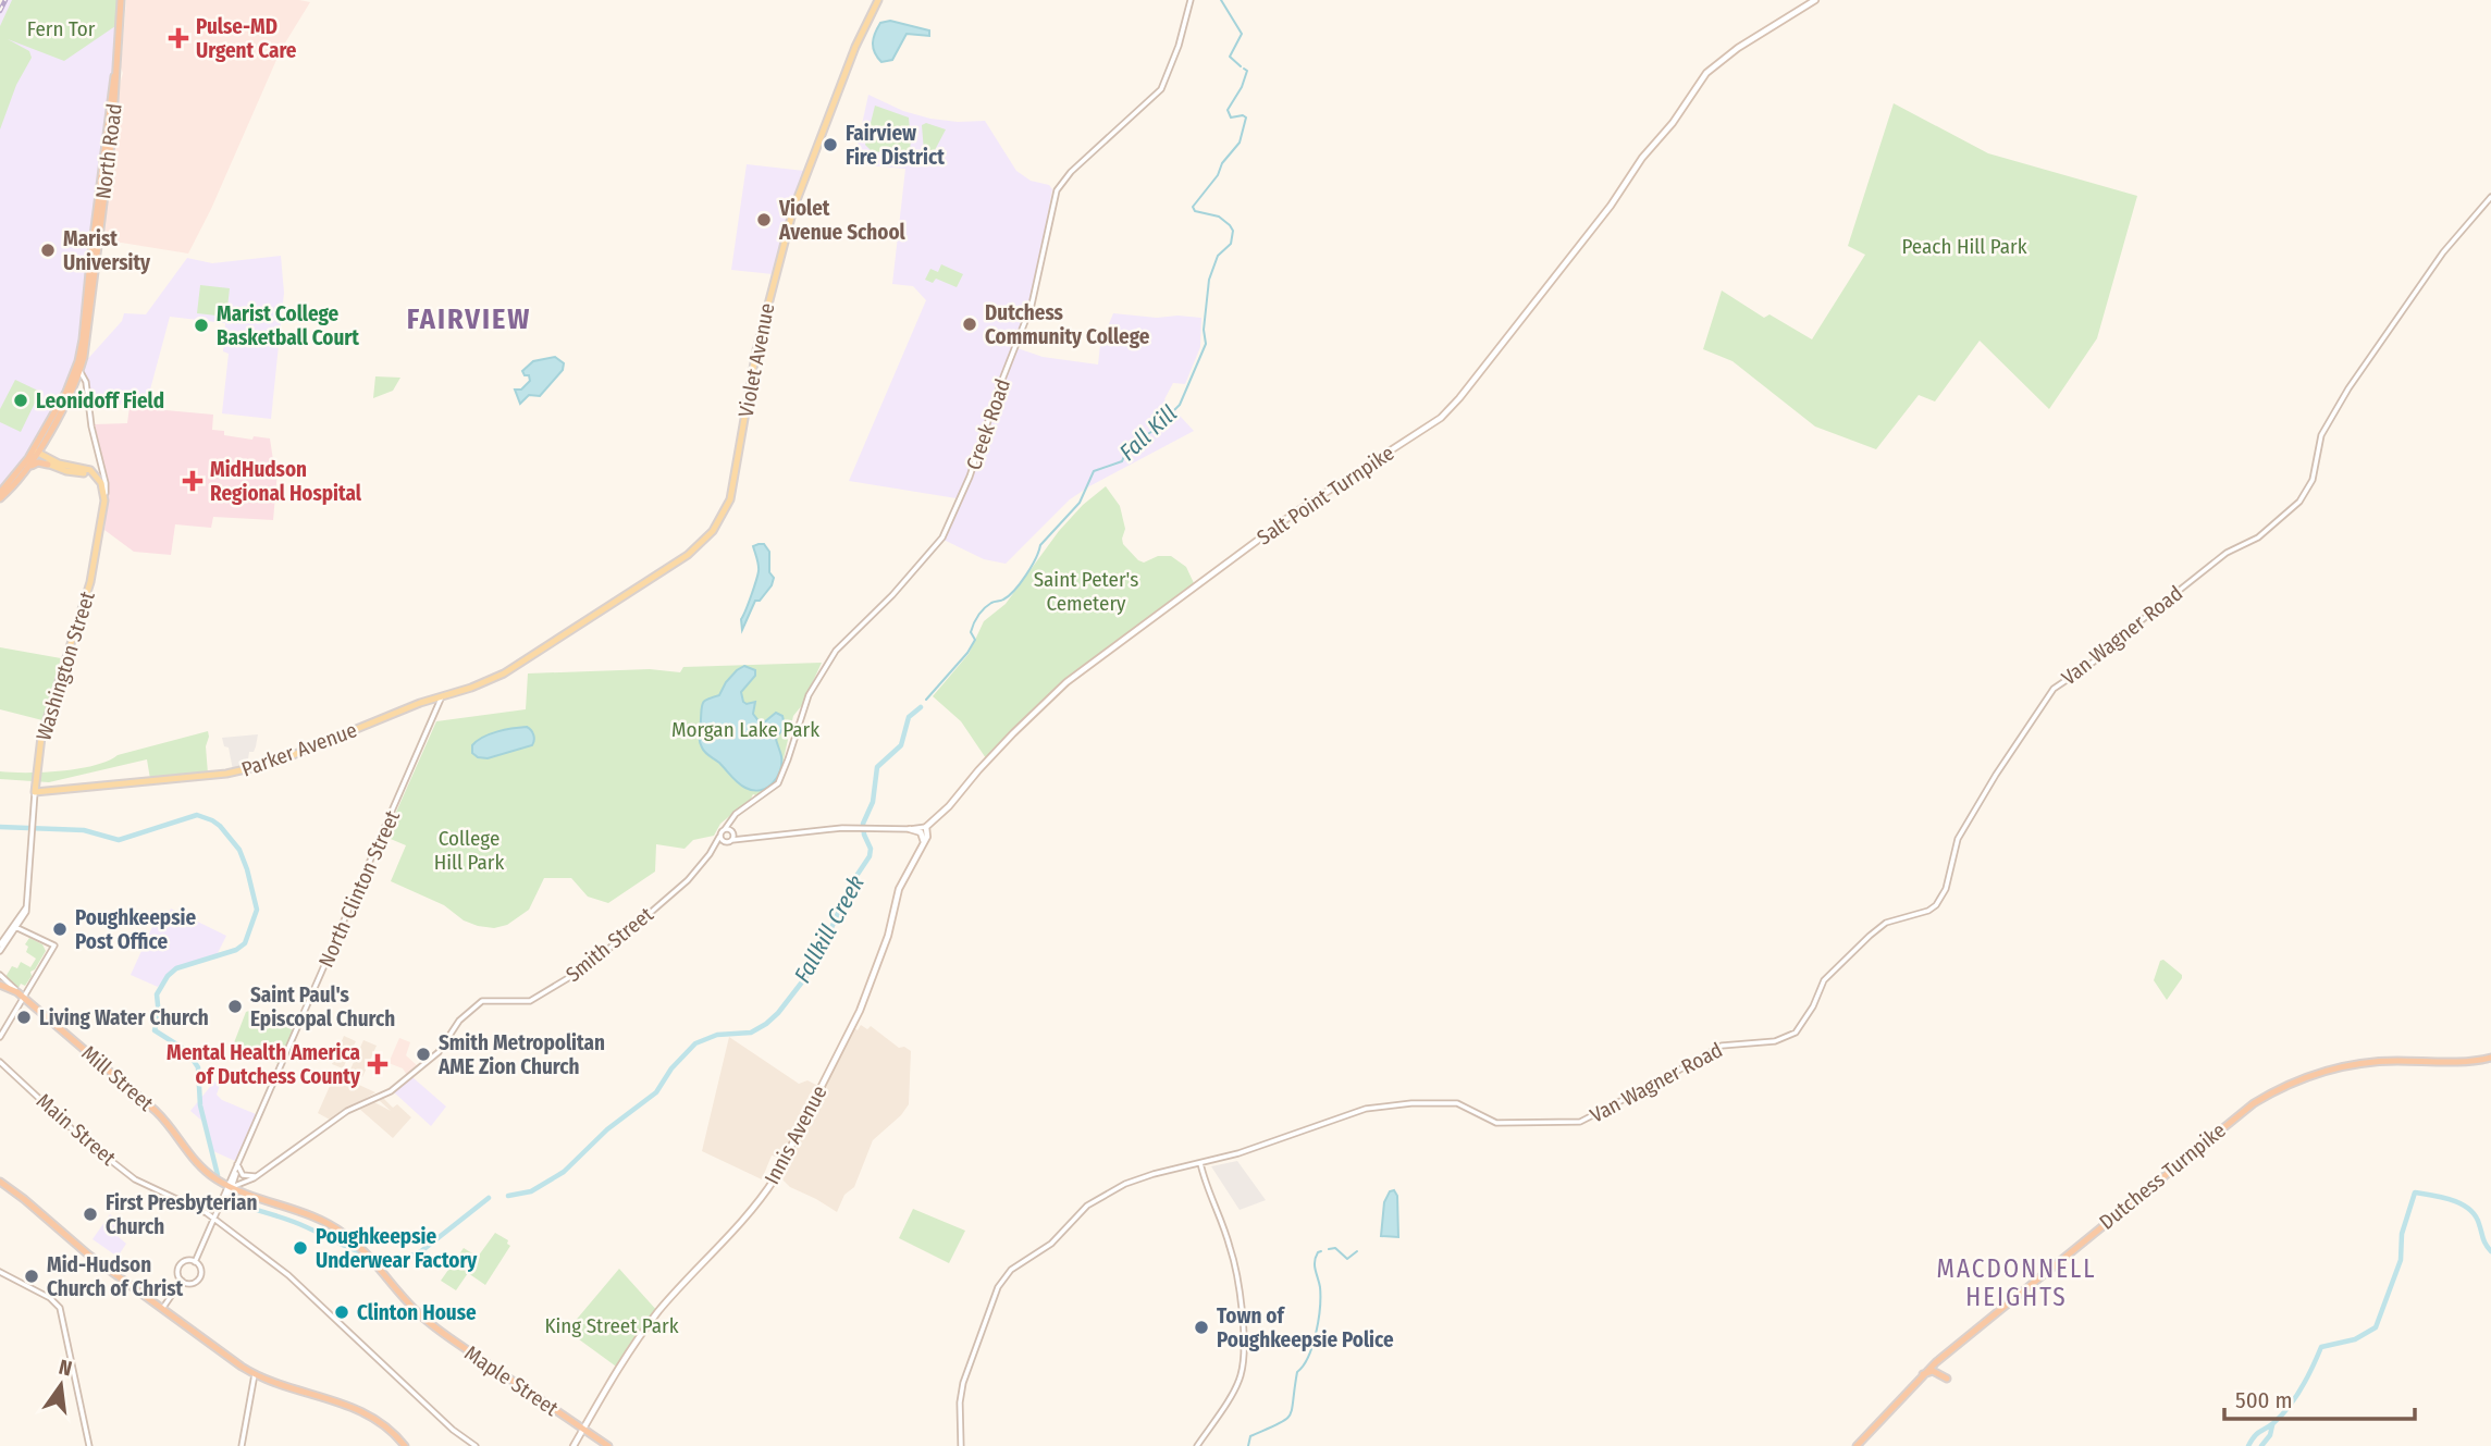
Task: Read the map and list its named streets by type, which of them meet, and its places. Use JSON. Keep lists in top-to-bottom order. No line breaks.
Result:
{"streets":{"highway":["North Road","Mill Street","Dutchess Turnpike","Maple Street"],"main road":["Violet Avenue","Salt Point Turnpike","Washington Street","Parker Avenue","Innis Avenue"],"street":["Creek Road","Van Wagner Road","North Clinton Street","Smith Street","Main Street"]},"crossings":[["Violet Avenue","Parker Avenue"],["Creek Road","Smith Street"],["Salt Point Turnpike","Innis Avenue"],["Washington Street","Parker Avenue"],["Parker Avenue","North Clinton Street"],["North Clinton Street","Smith Street"],["North Clinton Street","Mill Street"],["North Clinton Street","Main Street"],["Smith Street","Mill Street"],["Mill Street","Maple Street"],["Innis Avenue","Maple Street"]],"districts":["FAIRVIEW","MACDONNELL HEIGHTS"],"water":["Fall Kill","Fallkill Creek"],"parks":["Fern Tor","Peach Hill Park","Saint Peter's Cemetery","Morgan Lake Park","College Hill Park","King Street Park"],"places":{"health":["Pulse-MD Urgent Care","MidHudson Regional Hospital","Mental Health America of Dutchess County"],"other":["Fairview Fire District","Violet Avenue School","Marist University","Dutchess Community College","Marist College Basketball Court","Leonidoff Field","Poughkeepsie Post Office","Saint Paul's Episcopal Church","Living Water Church","Smith Metropolitan AME Zion Church","First Presbyterian Church","Poughkeepsie Underwear Factory","Mid-Hudson Church of Christ","Clinton House","Town of Poughkeepsie Police"]},"scale_bar":"500 m","north":"top"}
